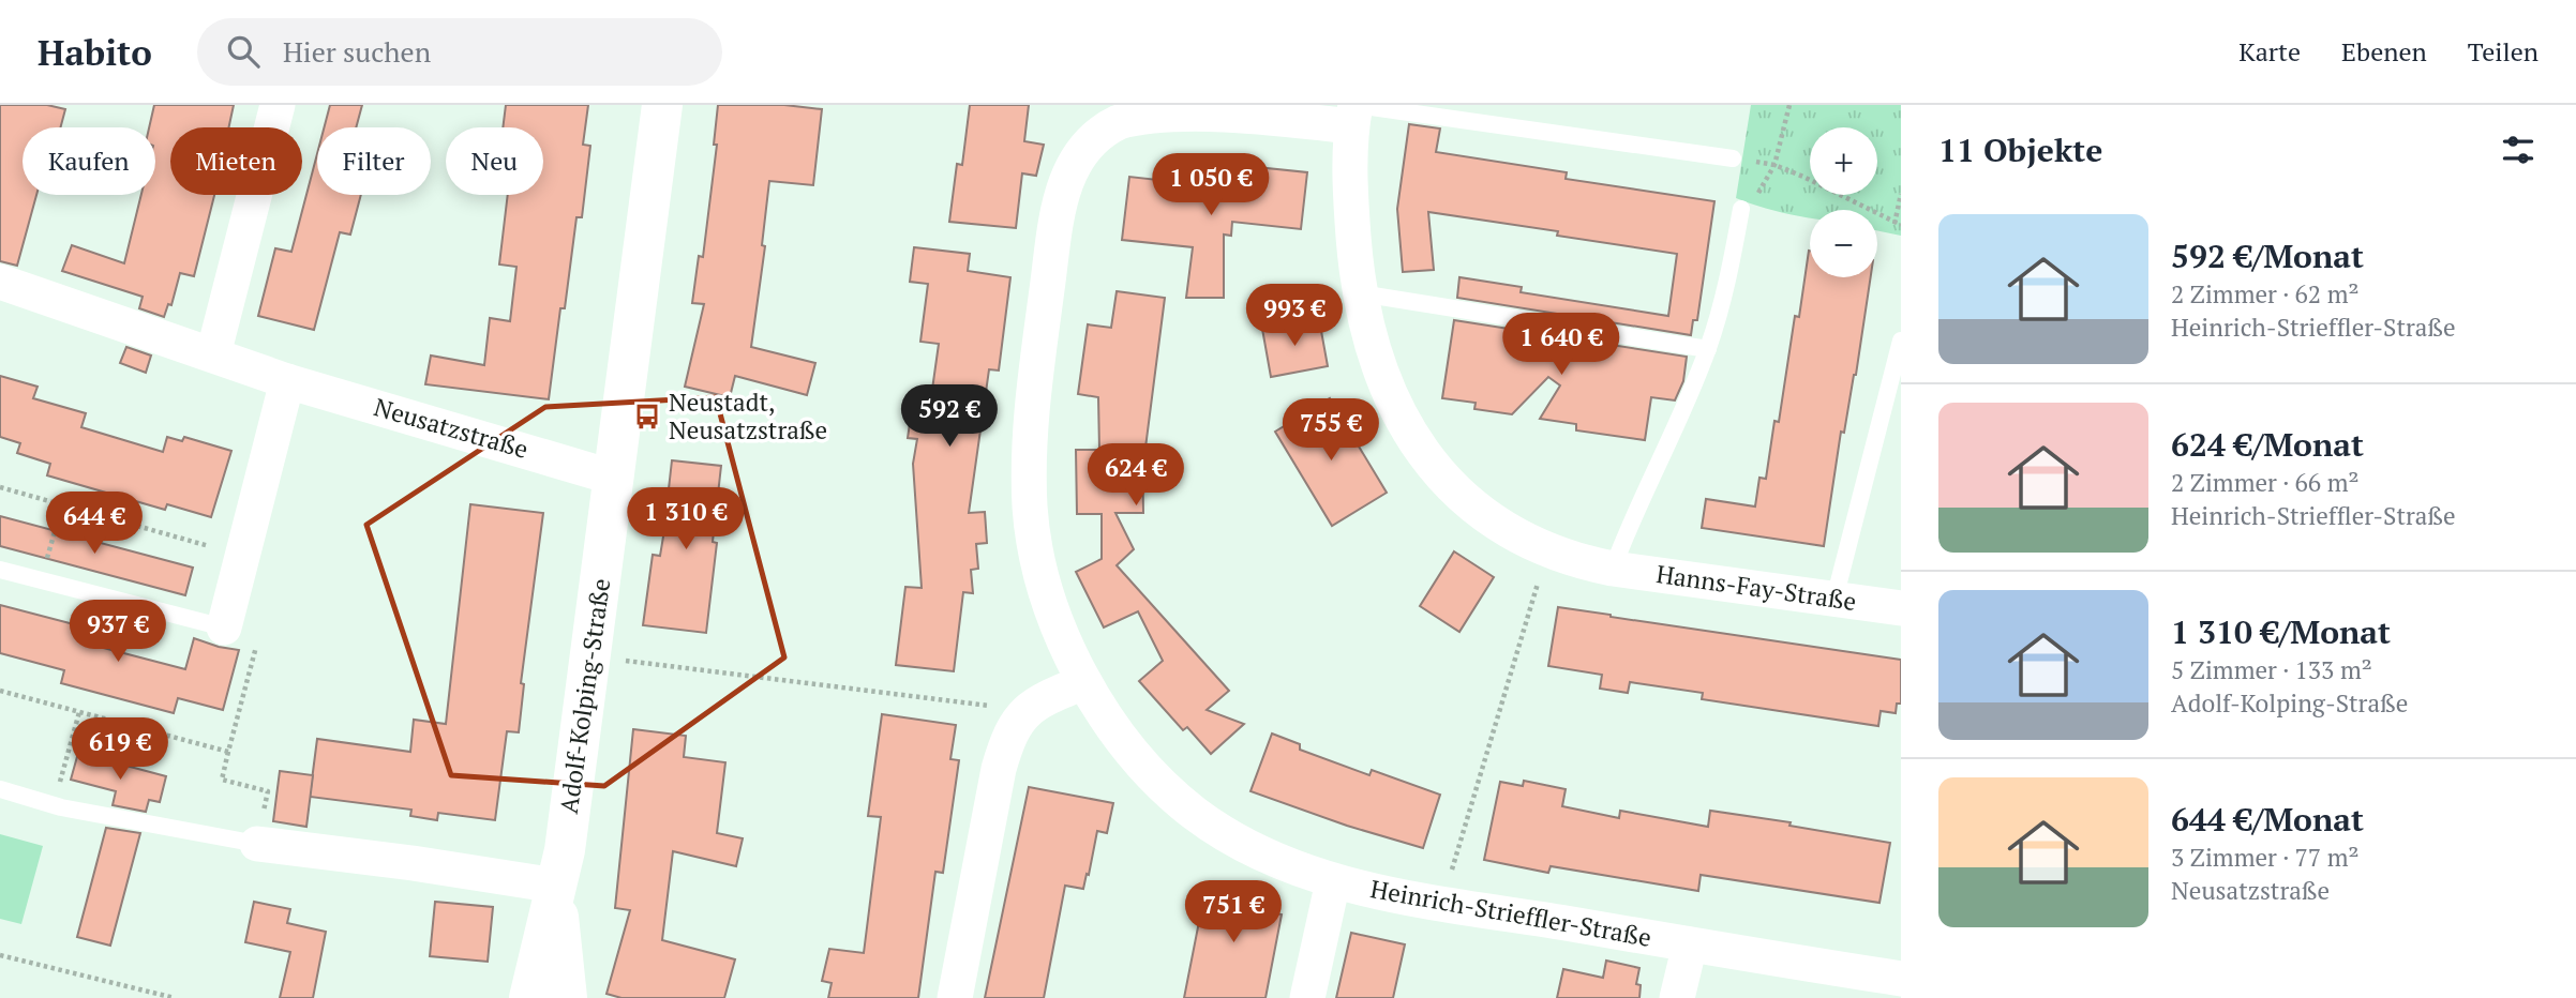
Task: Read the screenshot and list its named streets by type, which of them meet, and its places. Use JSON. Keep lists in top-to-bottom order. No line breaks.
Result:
{"streets":{"street":["Neusatzstraße","Hanns-Fay-Straße","Adolf-Kolping-Straße","Heinrich-Strieffler-Straße"]},"crossings":[["Neusatzstraße","Adolf-Kolping-Straße"],["Hanns-Fay-Straße","Heinrich-Strieffler-Straße"]],"places":{"bus stop":["Neustadt, Neusatzstraße"]},"page":{"header":"Habito","search":"Hier suchen","nav":["Karte","Ebenen","Teilen"],"heading":"11 Objekte","map_buttons":["+","−"],"chip":["Kaufen","Mieten","Filter","Neu"],"price":["1 050 €","993 €","1 640 €","592 €","755 €","624 €","1 310 €","644 €","937 €","619 €","751 €"],"list":[{"name":"592 €/Monat","note":"2 Zimmer · 62 m² · Heinrich-Strieffler-Straße"},{"name":"624 €/Monat","note":"2 Zimmer · 66 m² · Heinrich-Strieffler-Straße"},{"name":"1 310 €/Monat","note":"5 Zimmer · 133 m² · Adolf-Kolping-Straße"},{"name":"644 €/Monat","note":"3 Zimmer · 77 m² · Neusatzstraße"}]}}
